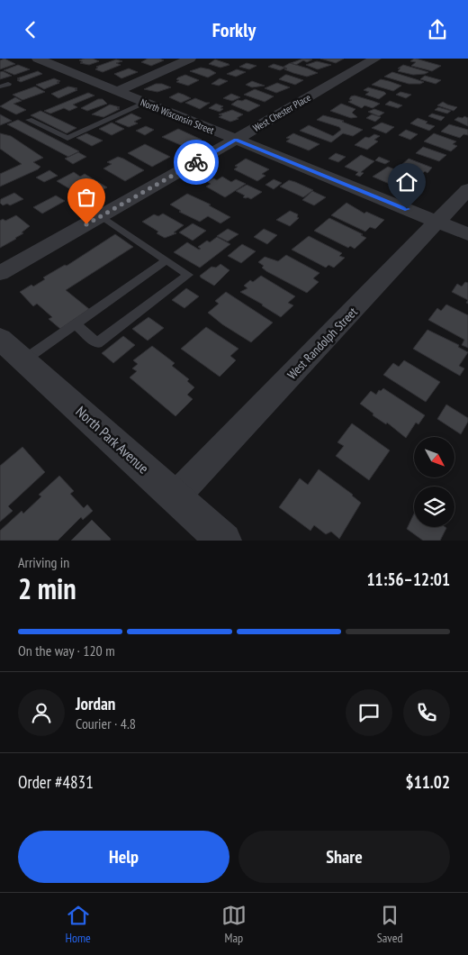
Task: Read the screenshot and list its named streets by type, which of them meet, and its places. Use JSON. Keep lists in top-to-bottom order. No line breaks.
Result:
{"streets":{"street":["West Chester Place","North Wisconsin Street","West Randolph Street","North Park Avenue"]},"crossings":[["West Chester Place","North Wisconsin Street"],["North Wisconsin Street","West Randolph Street"],["West Randolph Street","North Park Avenue"]],"north":"bottom right","page":{"header":"Forkly","heading":["2 min","Arriving in","11:56–12:01"],"panel":["Jordan","Courier · 4.8","Order #4831","$11.02"],"bar":"On the way · 120 m","buttons":["Help","Share"],"tabs":["Home","Map","Saved"]}}
